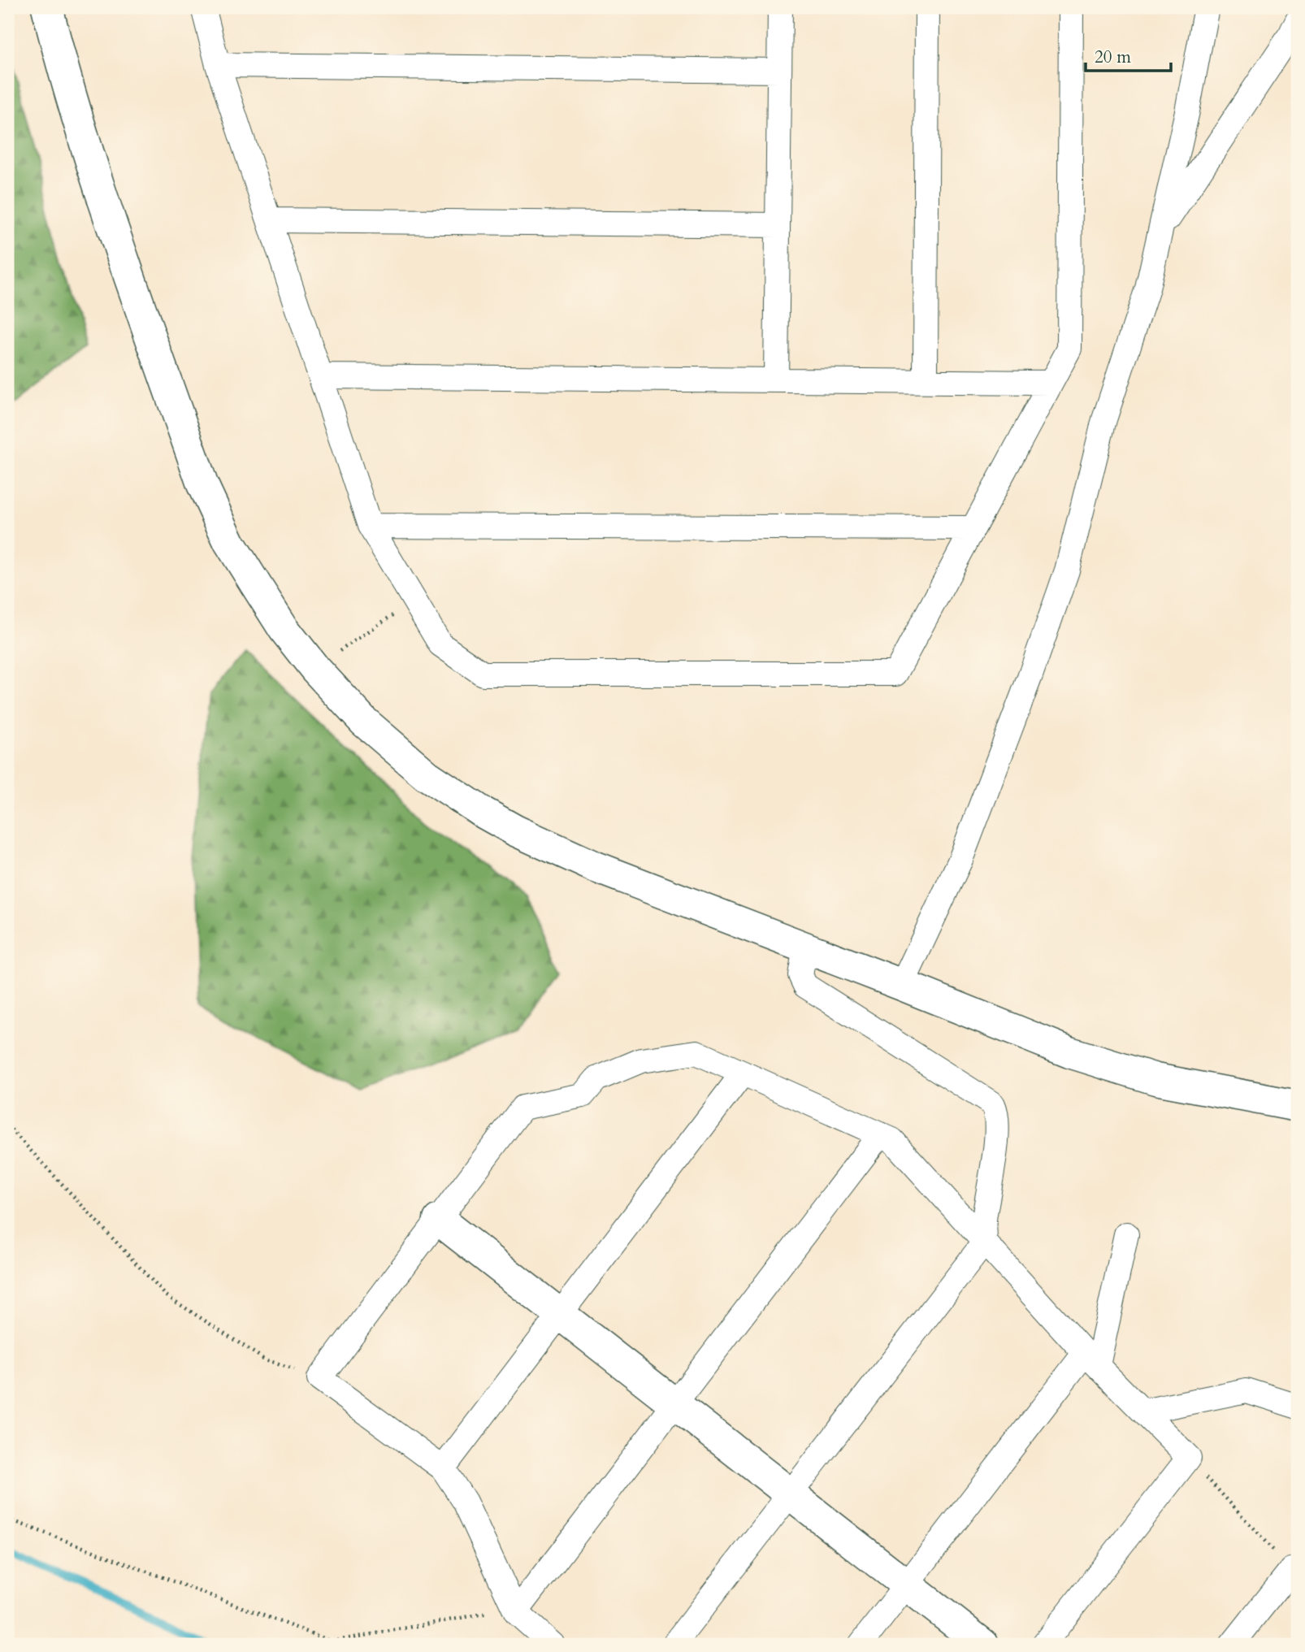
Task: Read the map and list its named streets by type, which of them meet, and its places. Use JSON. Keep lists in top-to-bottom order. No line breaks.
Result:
{"scale_bar":"20 m"}
